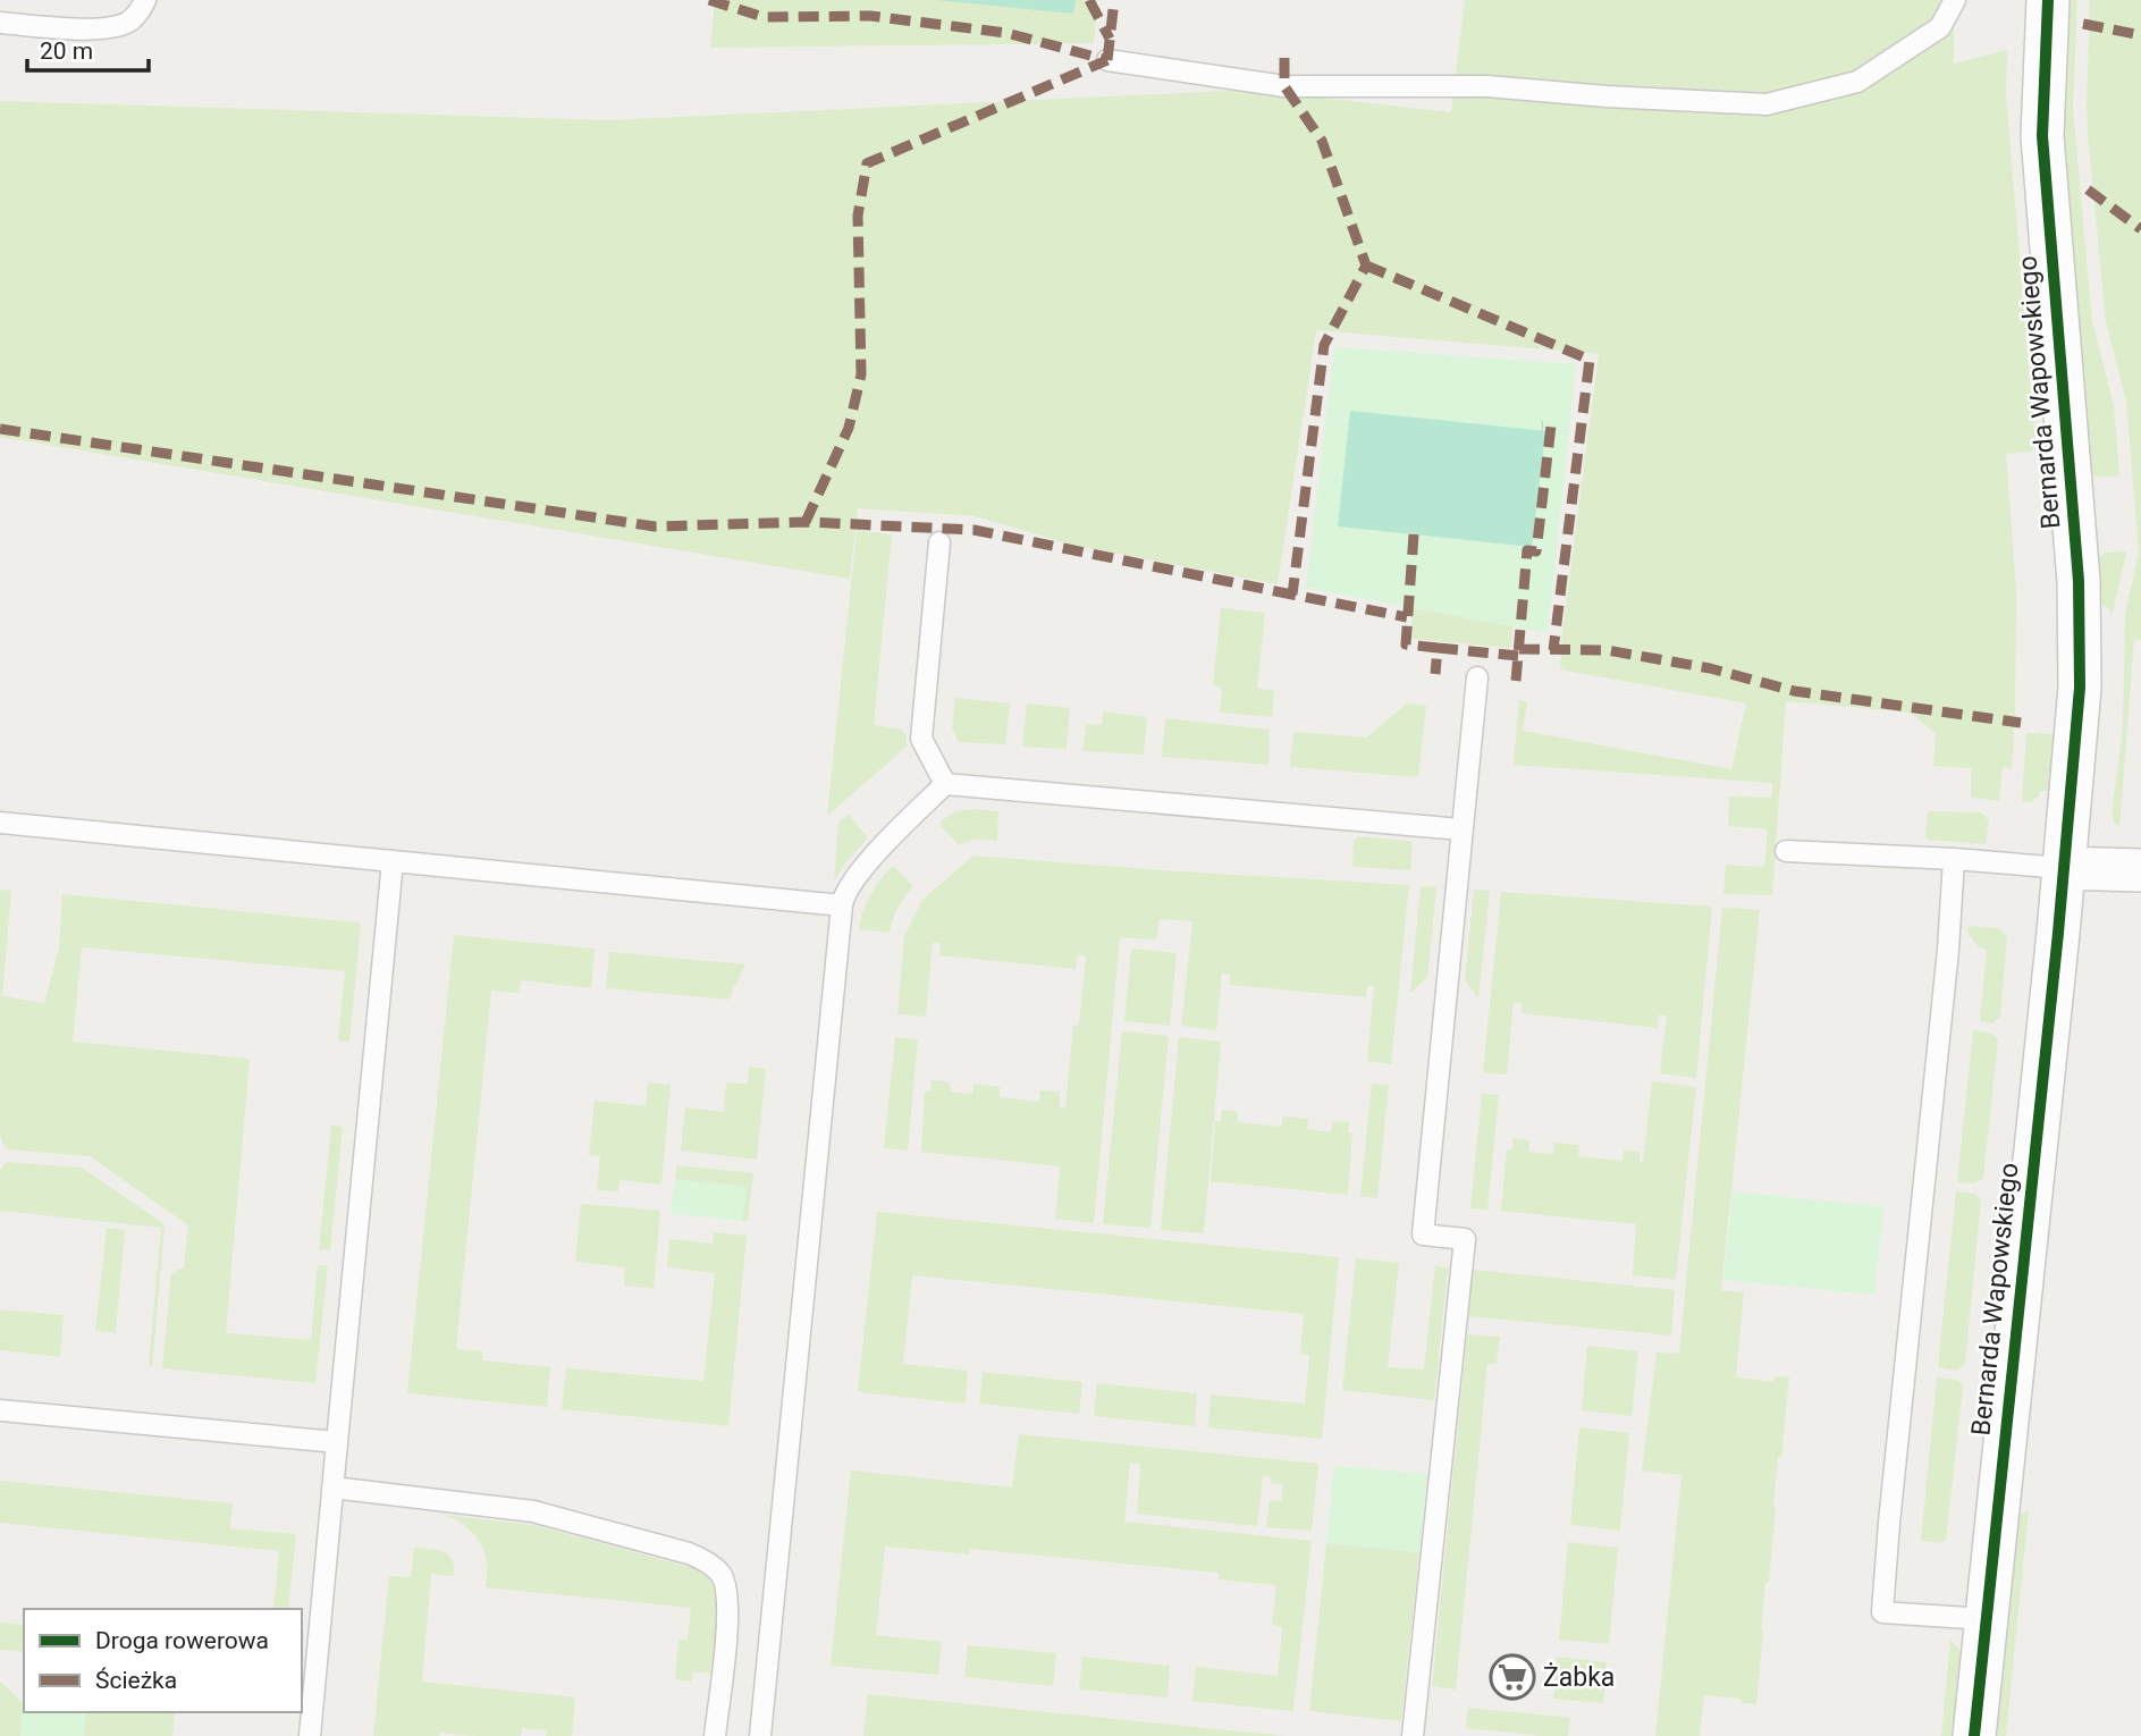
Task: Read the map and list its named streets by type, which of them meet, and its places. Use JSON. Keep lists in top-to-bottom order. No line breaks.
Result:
{"streets":{"street":["Bernarda Wapowskiego"]},"places":{"supermarket":["Żabka"]},"legend":["Droga rowerowa","Ścieżka"],"scale_bar":"20 m"}
